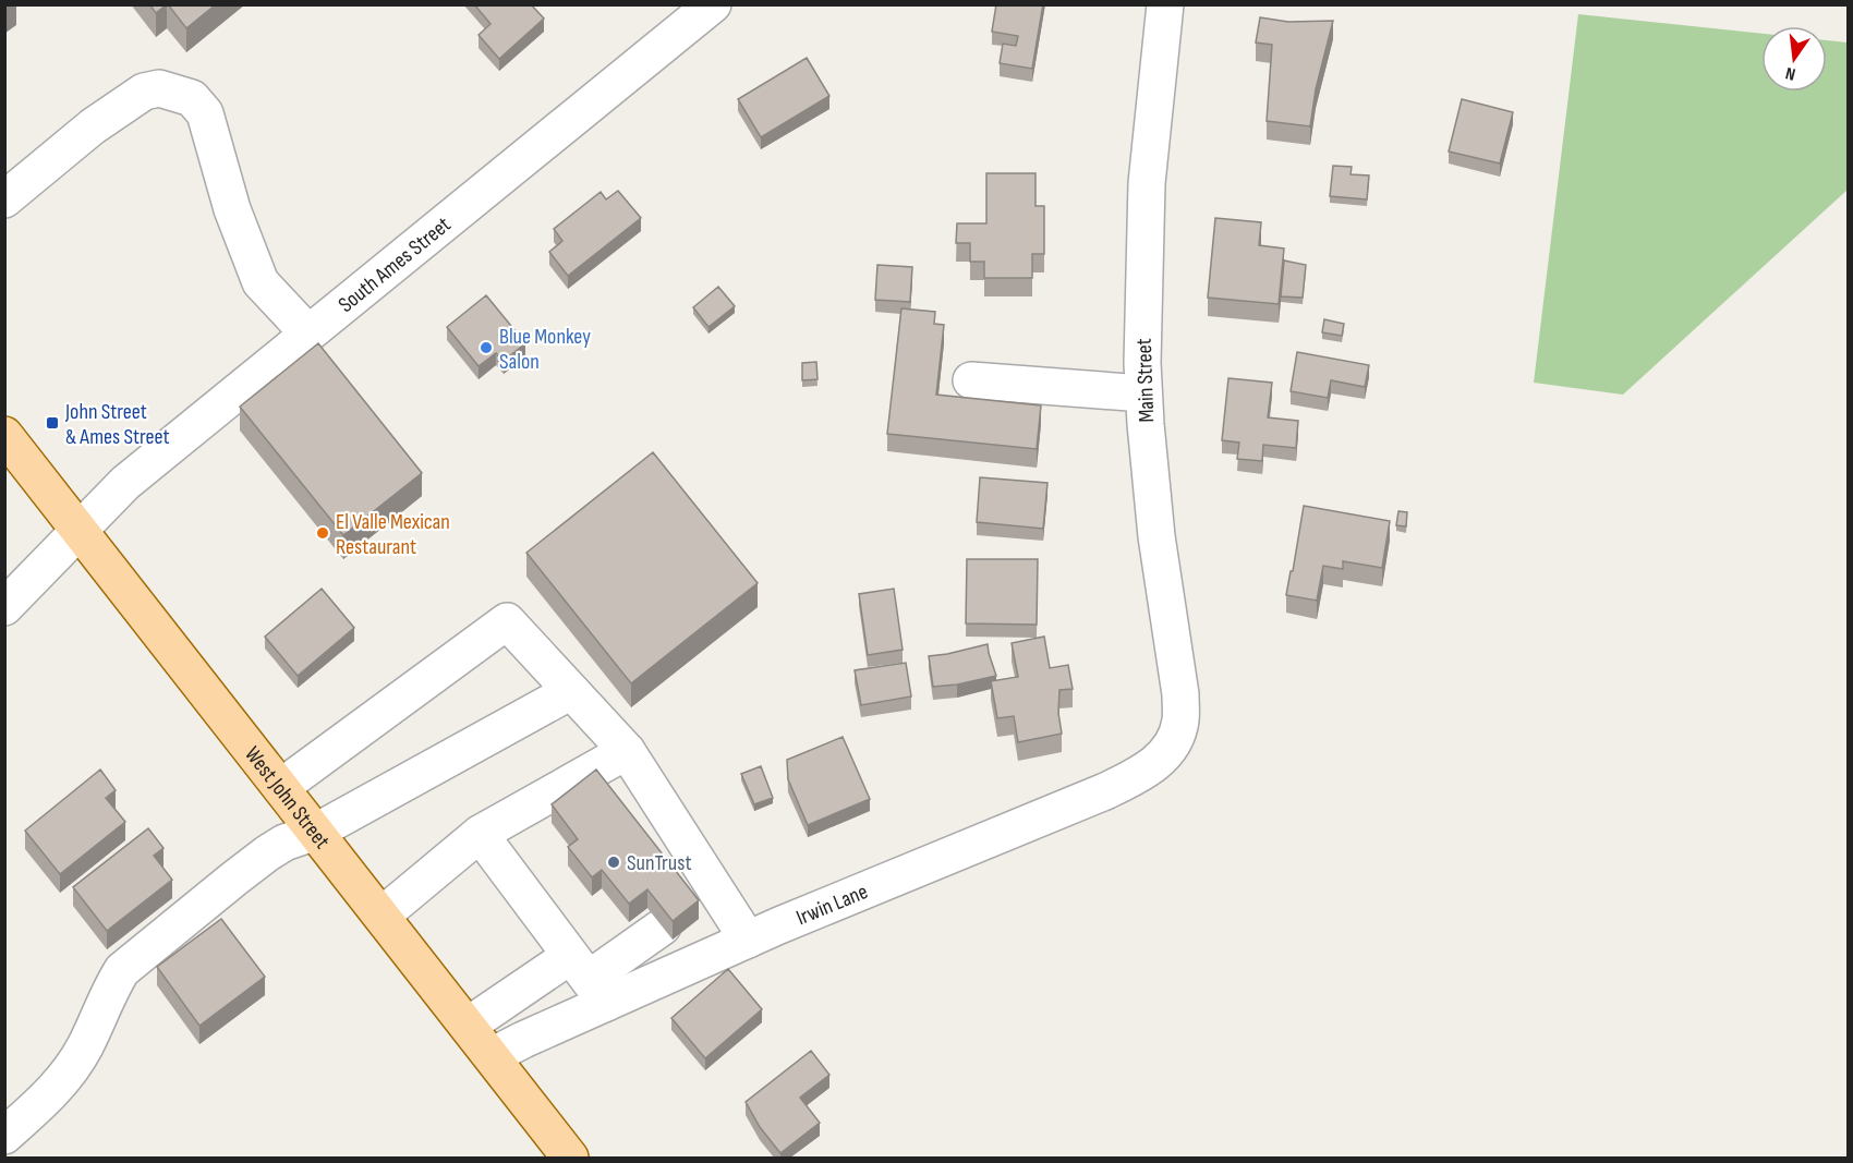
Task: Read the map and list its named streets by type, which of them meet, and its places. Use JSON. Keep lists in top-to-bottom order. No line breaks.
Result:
{"streets":{"main road":["West John Street"],"street":["South Ames Street","Main Street","Irwin Lane"]},"crossings":[["South Ames Street","West John Street"],["Main Street","Irwin Lane"],["West John Street","Irwin Lane"]],"places":{"other":["Blue Monkey Salon","El Valle Mexican Restaurant","SunTrust"],"transit":["John Street & Ames Street"]},"north":"bottom"}
